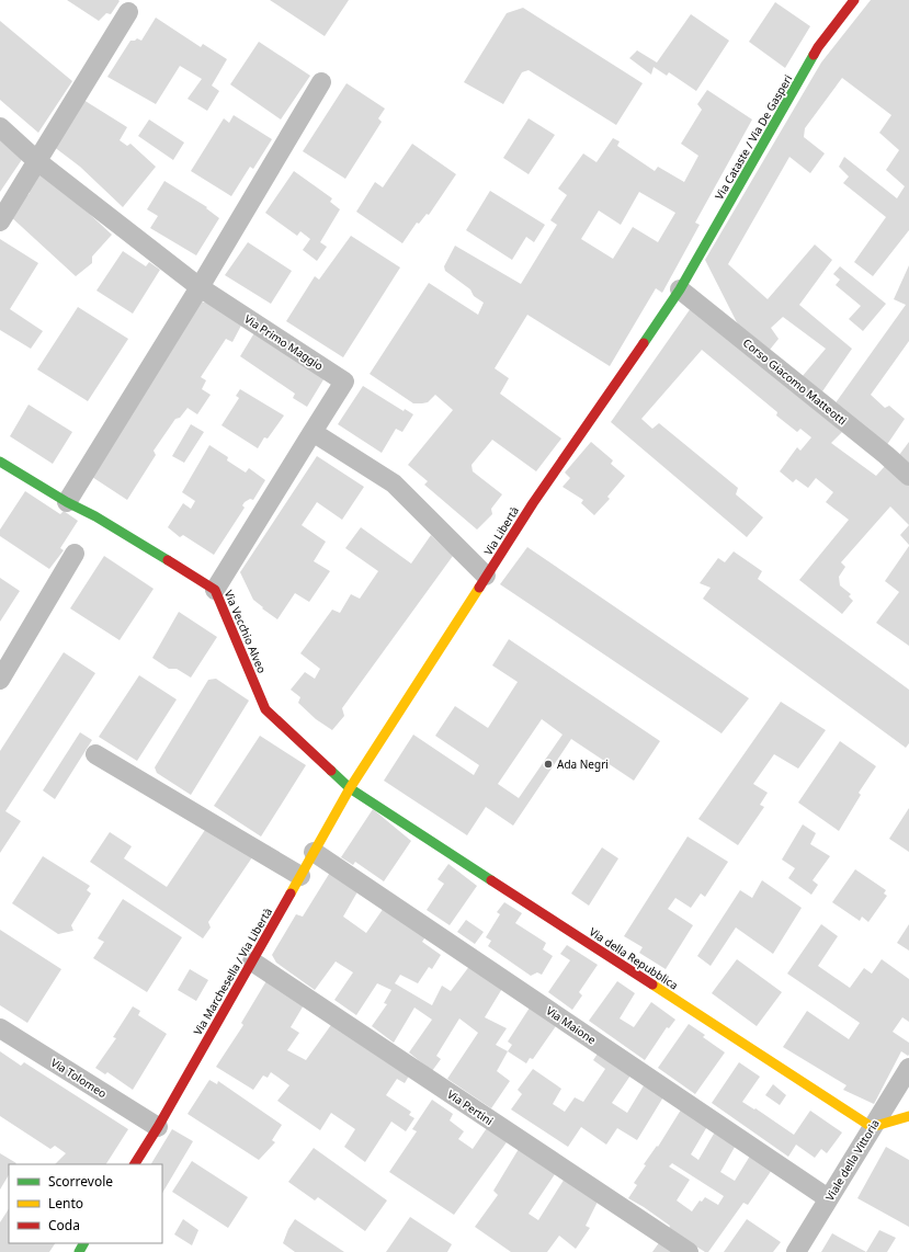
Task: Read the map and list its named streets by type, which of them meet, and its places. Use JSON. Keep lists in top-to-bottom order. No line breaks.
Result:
{"streets":{"street":["Via Cataste / Via De Gasperi","Via Primo Maggio","Corso Giacomo Matteotti","Via Libertà","Via Vecchio Alveo","Via della Repubblica","Via Marchesella / Via Libertà","Via Maione","Via Tolomeo","Via Pertini","Viale della Vittoria"]},"crossings":[["Via Cataste / Via De Gasperi","Corso Giacomo Matteotti"],["Via Cataste / Via De Gasperi","Via Libertà"],["Corso Giacomo Matteotti","Via Libertà"],["Via Libertà","Via Vecchio Alveo"],["Via Libertà","Via della Repubblica"],["Via Libertà","Via Marchesella / Via Libertà"],["Via Vecchio Alveo","Via della Repubblica"],["Via Vecchio Alveo","Via Marchesella / Via Libertà"],["Via della Repubblica","Via Marchesella / Via Libertà"],["Via della Repubblica","Viale della Vittoria"],["Via Marchesella / Via Libertà","Via Maione"],["Via Marchesella / Via Libertà","Via Tolomeo"],["Via Marchesella / Via Libertà","Via Pertini"],["Via Maione","Viale della Vittoria"]],"places":["Ada Negri"],"legend":["Scorrevole","Lento","Coda"]}
